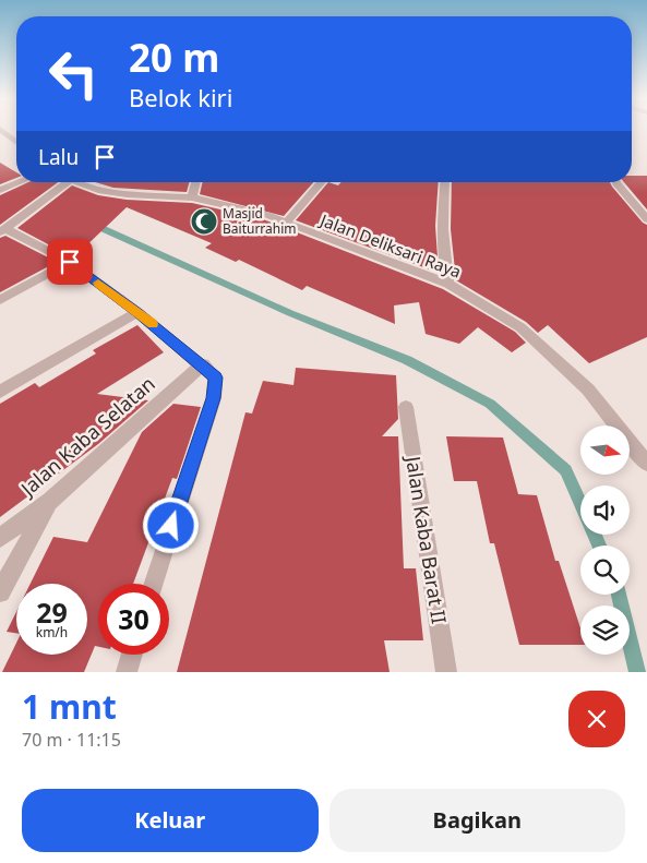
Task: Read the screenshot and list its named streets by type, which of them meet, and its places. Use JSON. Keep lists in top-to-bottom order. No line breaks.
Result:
{"streets":{"street":["Jalan Deliksari Raya","Jalan Kaba Selatan","Jalan Kaba Barat II"]},"places":{"mosque":["Masjid Baiturrahim"]},"north":"right","page":{"turn":["20 m","Belok kiri"],"then":"Lalu","speed":"29 km/h","limit":"30","heading":["1 mnt","70 m · 11:15"],"buttons":["Keluar","Bagikan"]}}
